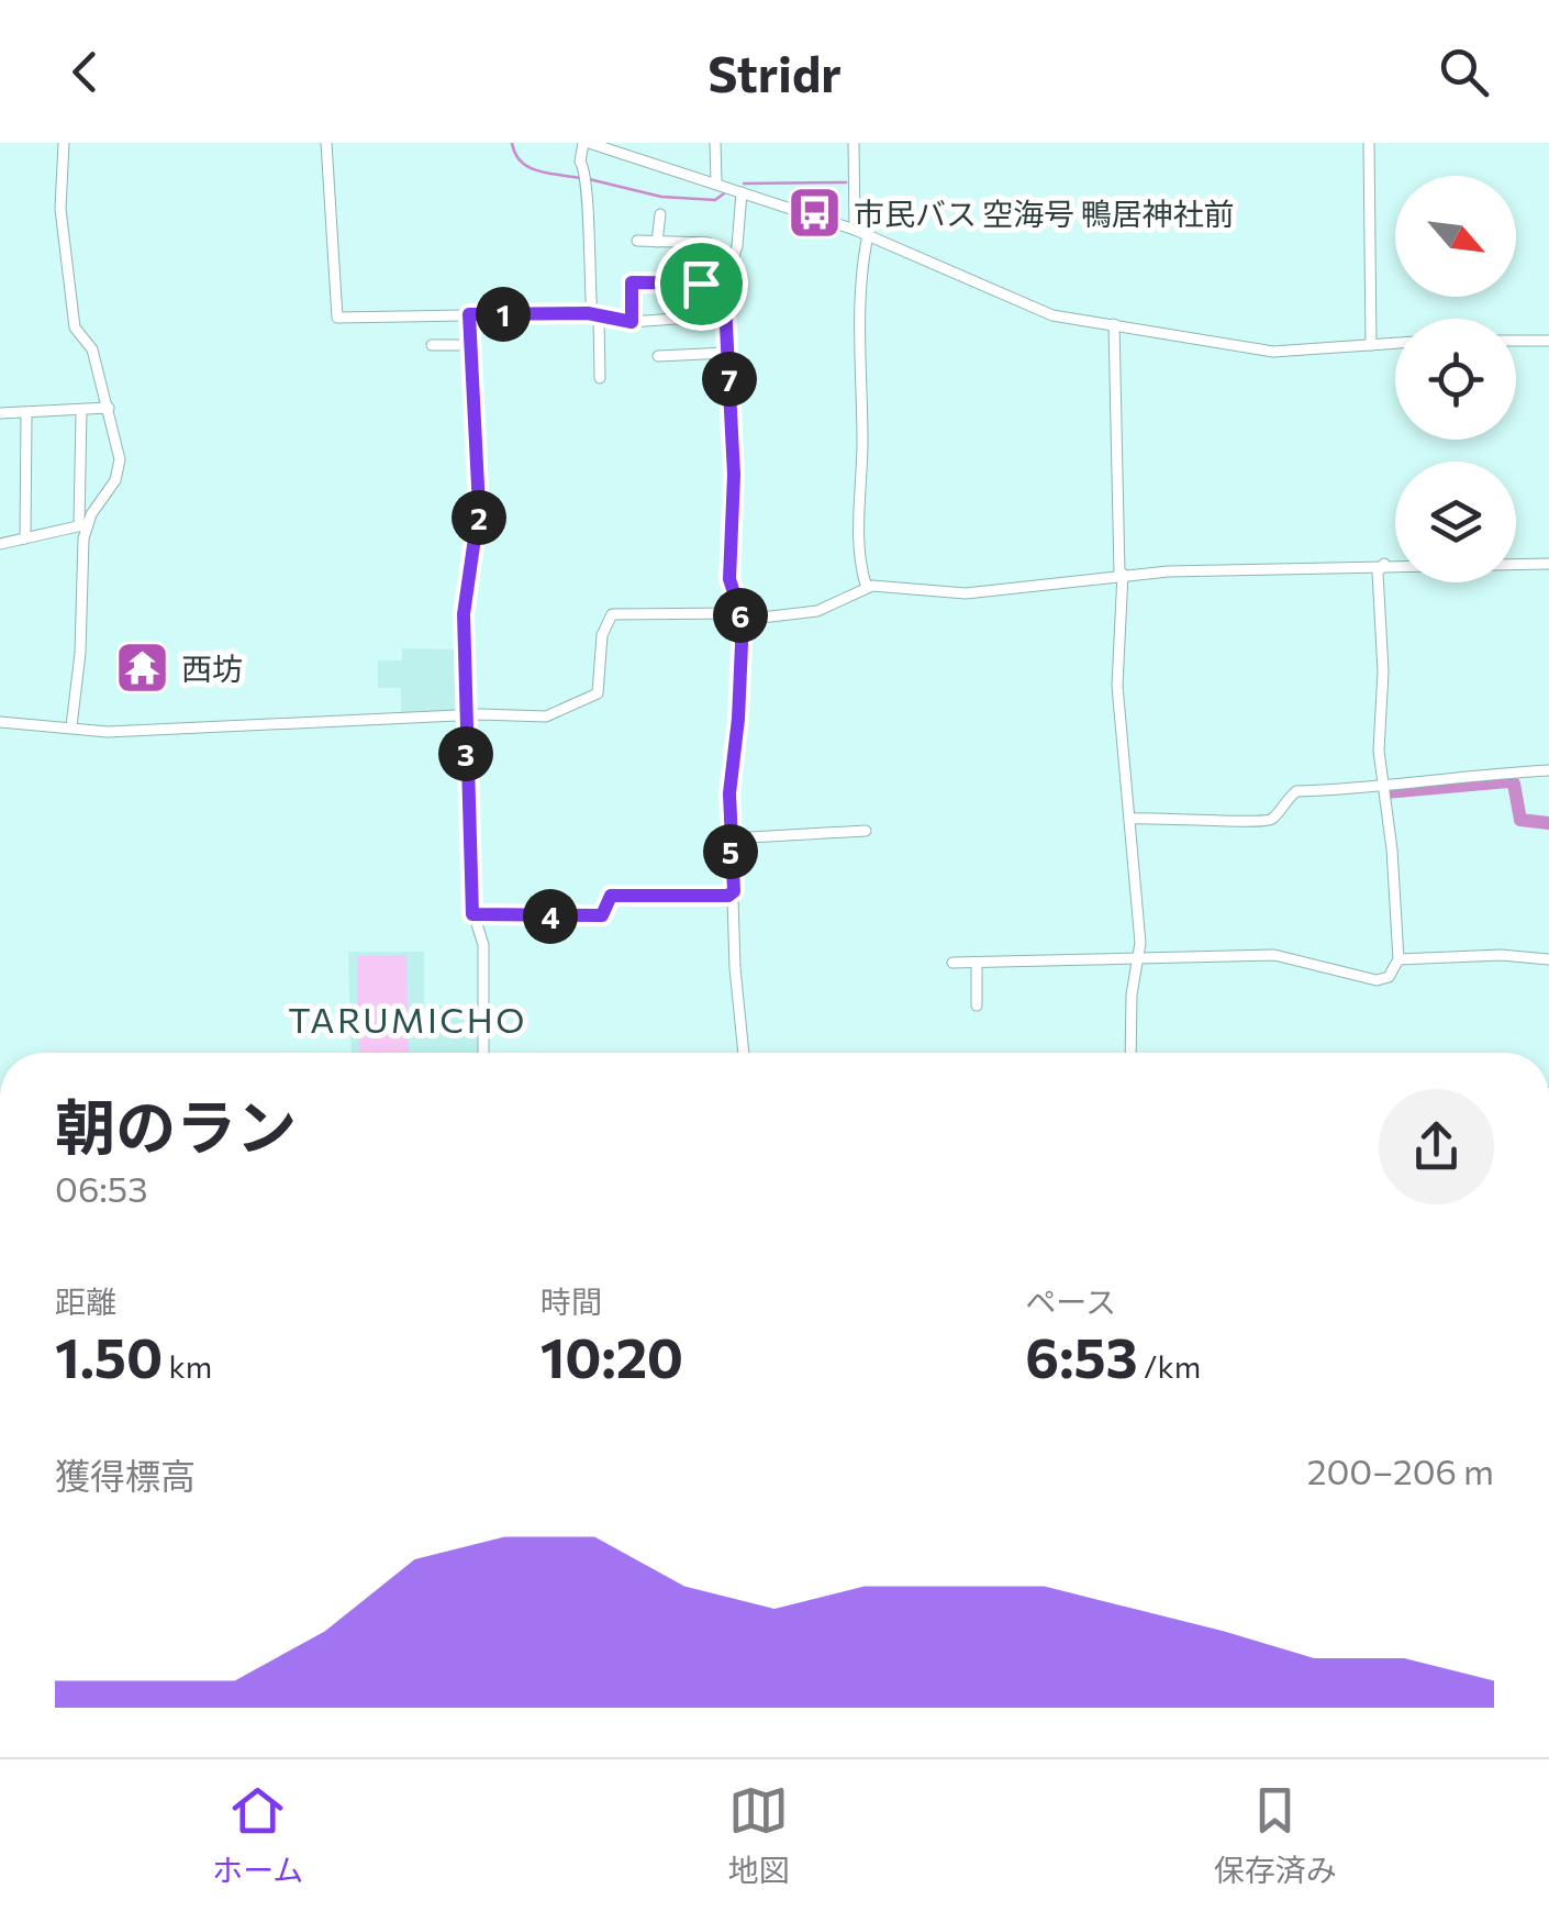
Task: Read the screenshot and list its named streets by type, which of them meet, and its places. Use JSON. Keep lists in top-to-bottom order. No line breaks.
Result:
{"districts":["TARUMICHO"],"places":{"bus stop":["市民バス 空海号 鴨居神社前"],"temple":["西坊"]},"north":"bottom right","page":{"header":"Stridr","pins":["1","7","2","6","3","5","4"],"heading":["朝のラン","06:53"],"stats":[["距離","1.50 km"],["時間","10:20"],["ペース","6:53 /km"]],"chart":["獲得標高","200–206 m"],"tabs":["ホーム","地図","保存済み"]}}
